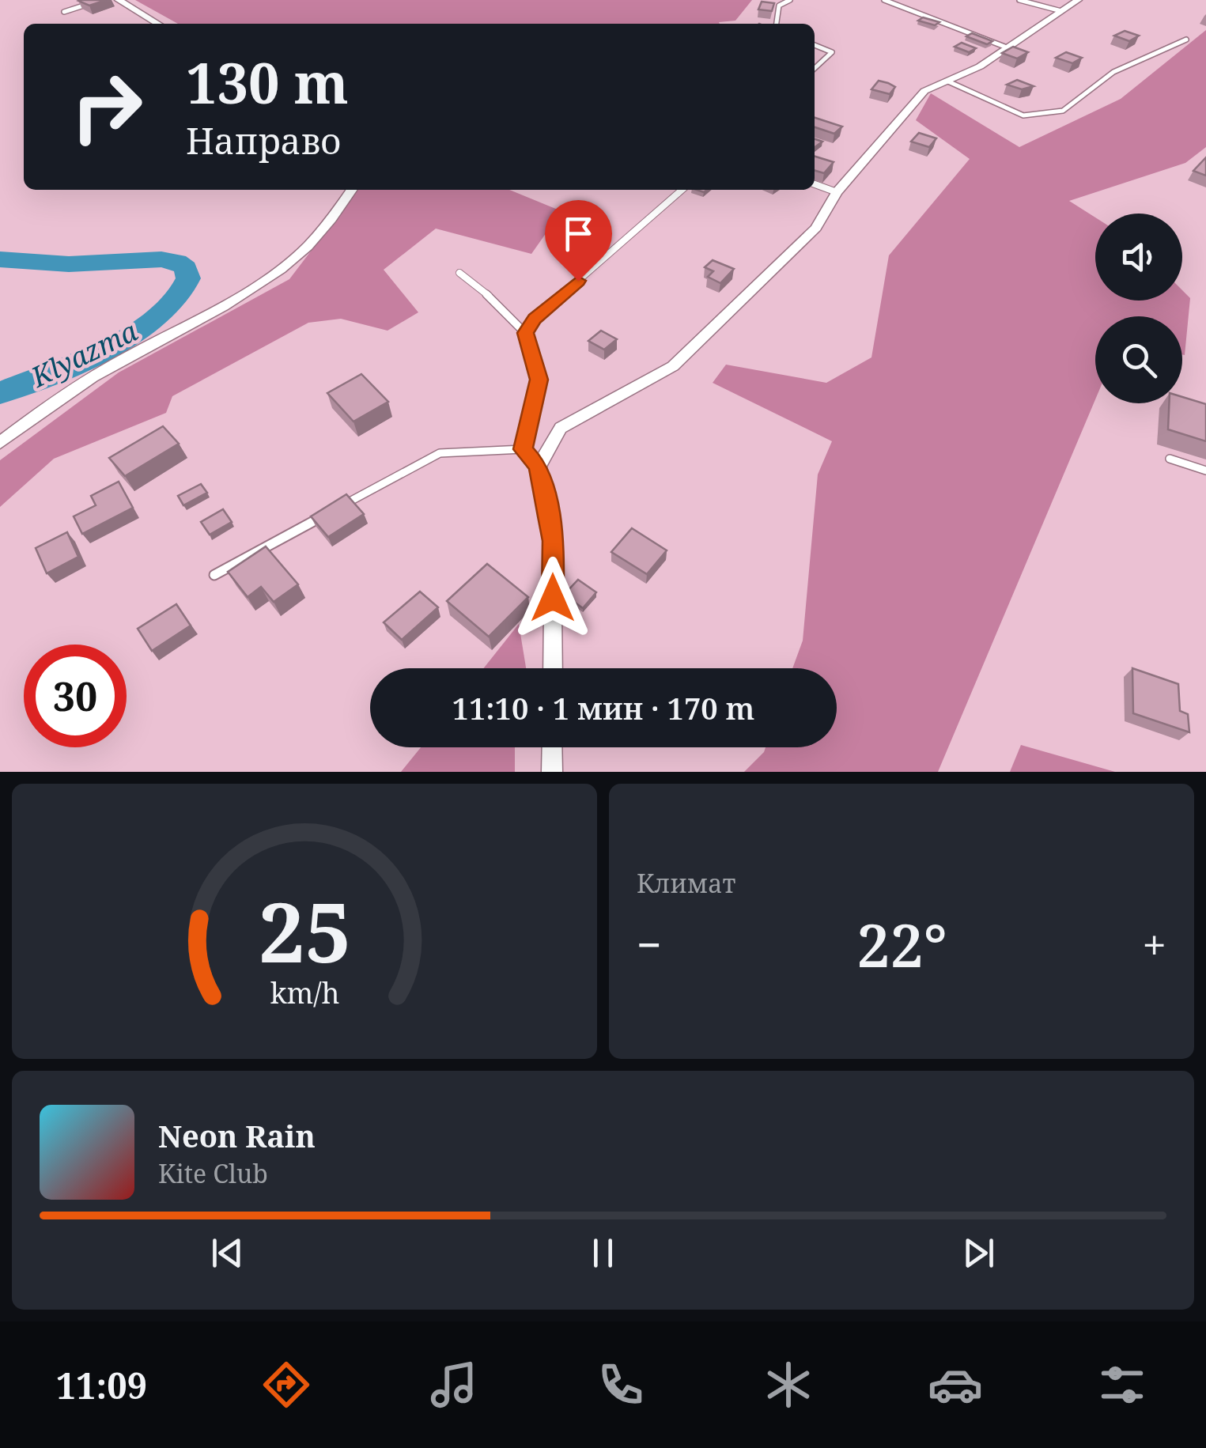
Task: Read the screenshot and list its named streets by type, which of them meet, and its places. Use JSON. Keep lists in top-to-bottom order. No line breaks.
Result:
{"water":["Klyazma"],"page":{"turn":["130 m","Направо"],"limit":"30","trip":"11:10 · 1 мин · 170 m","tile":"Климат","heat":["−","22°","+"],"song":["Neon Rain","Kite Club"],"tabs":"11:09","gauge":["25","km/h"]}}
